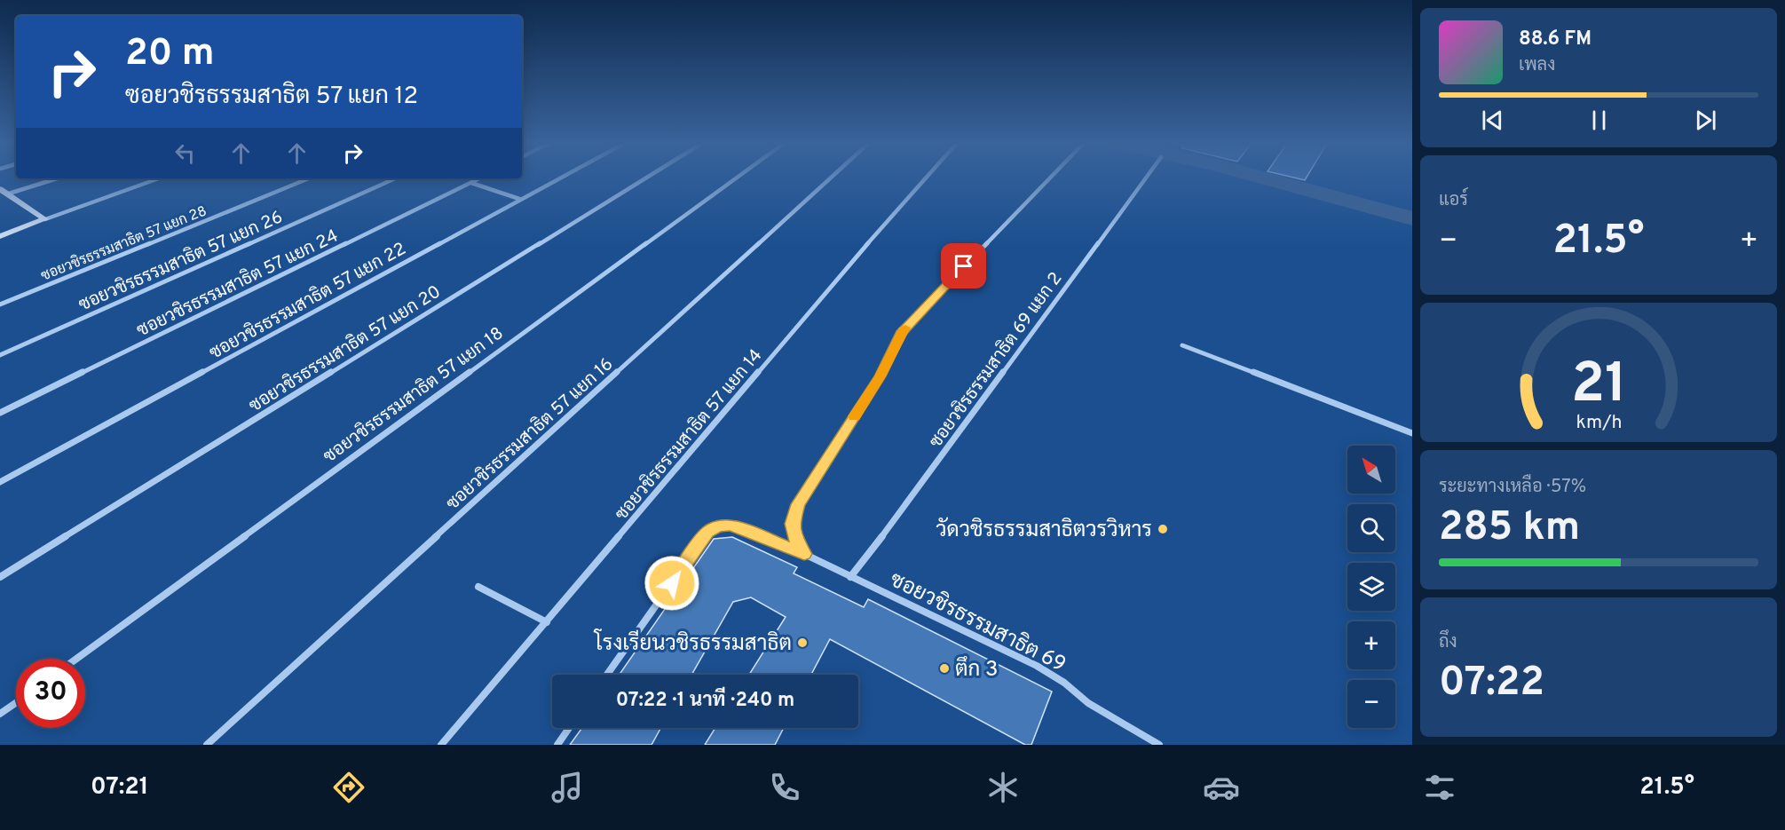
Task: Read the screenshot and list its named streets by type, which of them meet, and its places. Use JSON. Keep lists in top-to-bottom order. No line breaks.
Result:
{"streets":{"street":["ซอยวชิรธรรมสาธิต 57 แยก 28","ซอยวชิรธรรมสาธิต 57 แยก 26","ซอยวชิรธรรมสาธิต 57 แยก 24","ซอยวชิรธรรมสาธิต 57 แยก 22","ซอยวชิรธรรมสาธิต 57 แยก 20","ซอยวชิรธรรมสาธิต 69 แยก 2","ซอยวชิรธรรมสาธิต 57 แยก 18","ซอยวชิรธรรมสาธิต 57 แยก 16","ซอยวชิรธรรมสาธิต 57 แยก 14","ซอยวชิรธรรมสาธิต 69"]},"crossings":[["ซอยวชิรธรรมสาธิต 69 แยก 2","ซอยวชิรธรรมสาธิต 69"]],"places":["วัดวชิรธรรมสาธิตวรวิหาร","โรงเรียนวชิรธรรมสาธิต","ตึก 3"],"north":"top left","page":{"turn":["20 m","ซอยวชิรธรรมสาธิต 57 แยก 12"],"song":["88.6 FM","เพลง"],"tile":["แอร์",["ระยะทางเหลือ · 57%","285 km"],["ถึง","07:22"]],"heat":["−","21.5°","+"],"map_buttons":["+","−"],"limit":"30","trip":"07:22 · 1 นาที · 240 m","tabs":["07:21","21.5°"],"gauge":["21","km/h"]}}
